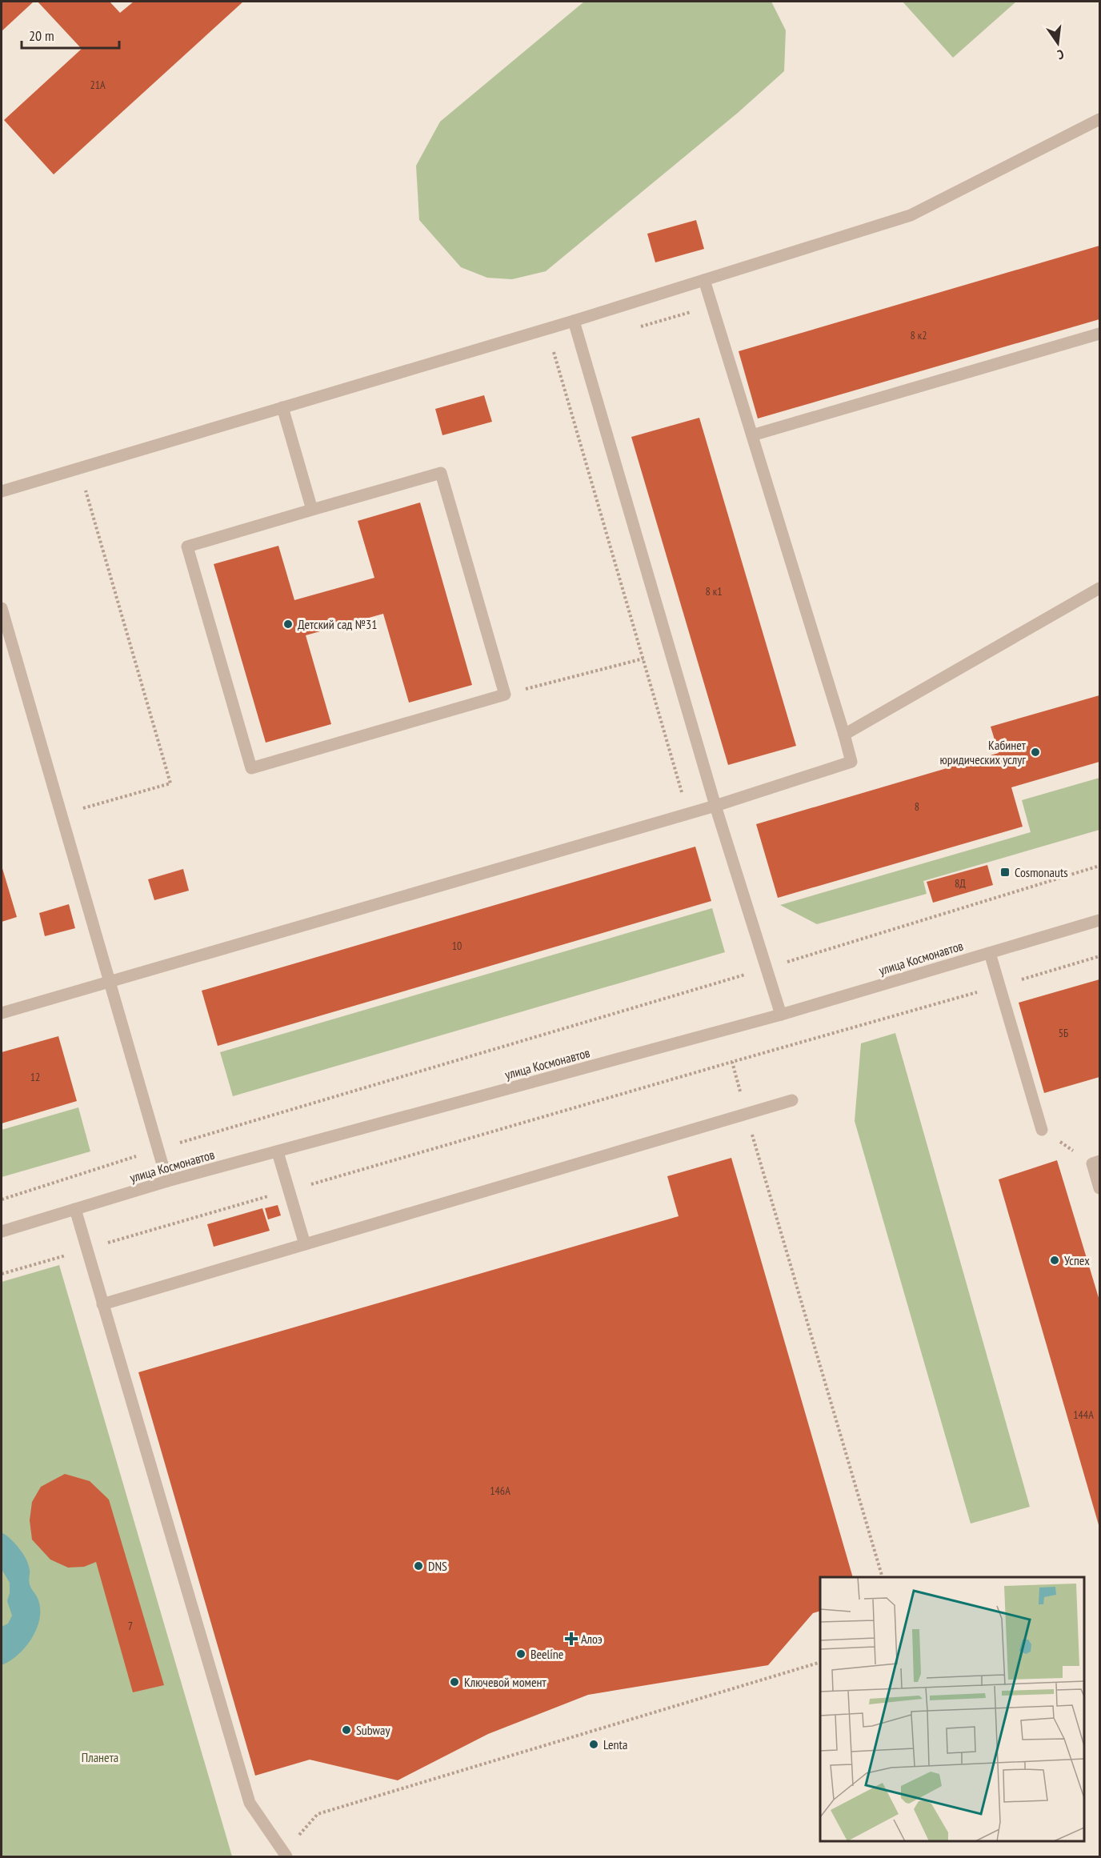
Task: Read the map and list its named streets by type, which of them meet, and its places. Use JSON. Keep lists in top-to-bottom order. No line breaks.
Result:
{"streets":{"street":["улица Космонавтов"]},"parks":["Планета"],"places":{"other":["Детский сад №31","Кабинет юридических услуг","Успех","DNS","Beeline","Ключевой момент","Subway","Lenta"],"transit":["Cosmonauts"],"health":["Алоэ"]},"house_numbers":["21А","8 к2","8 к1","8","8Д","10","5Б","12","144А","146А","7"],"scale_bar":"20 m","north":"bottom"}
